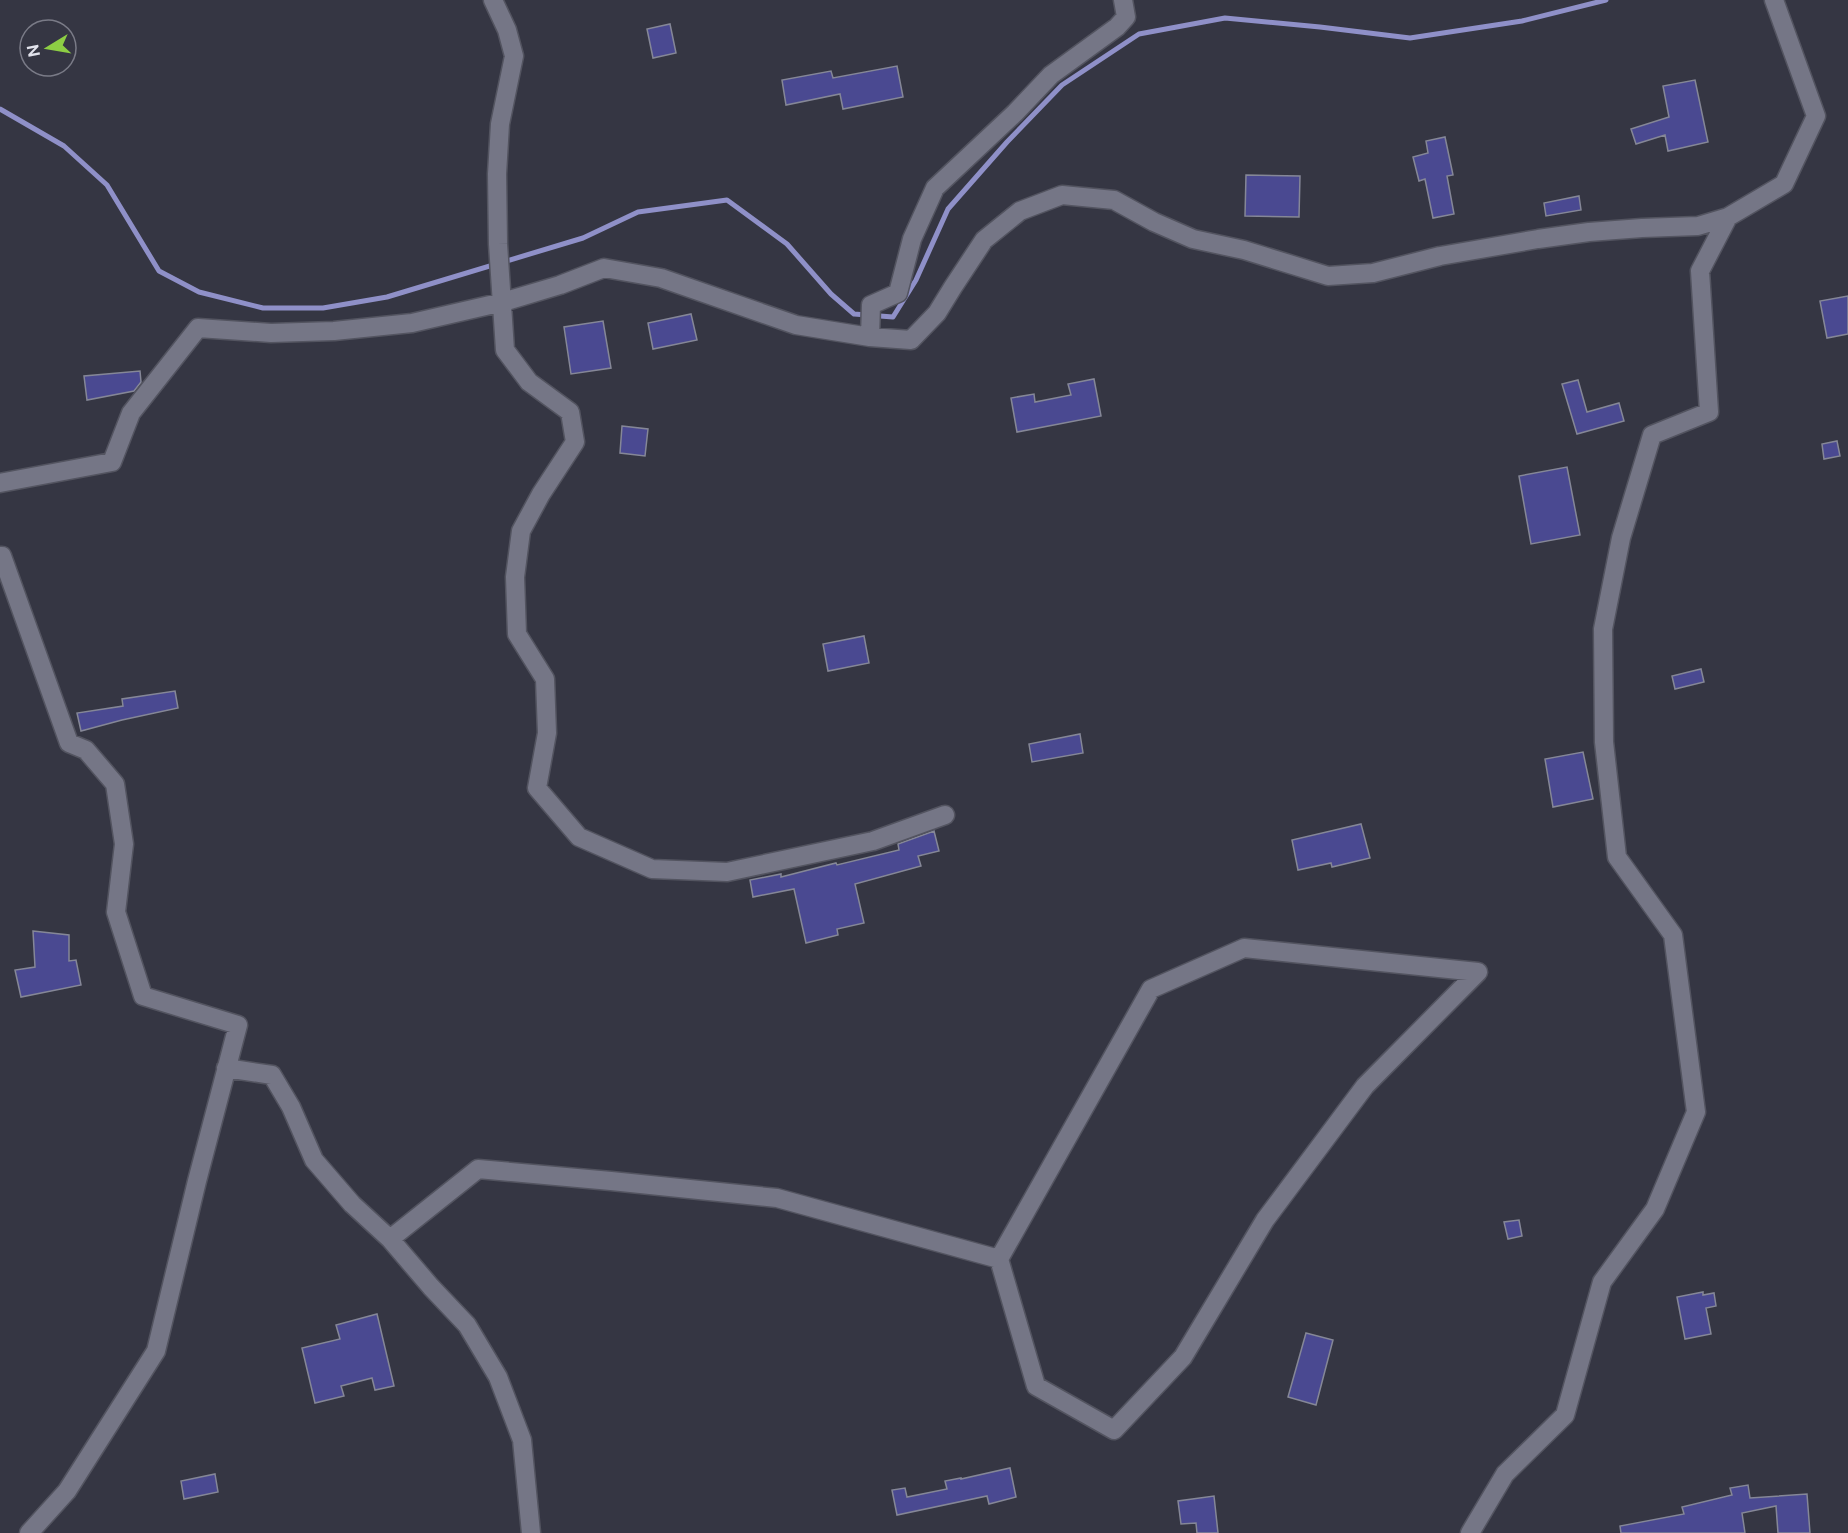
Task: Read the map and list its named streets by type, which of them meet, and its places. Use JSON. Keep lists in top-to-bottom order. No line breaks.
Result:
{"north":"left"}
